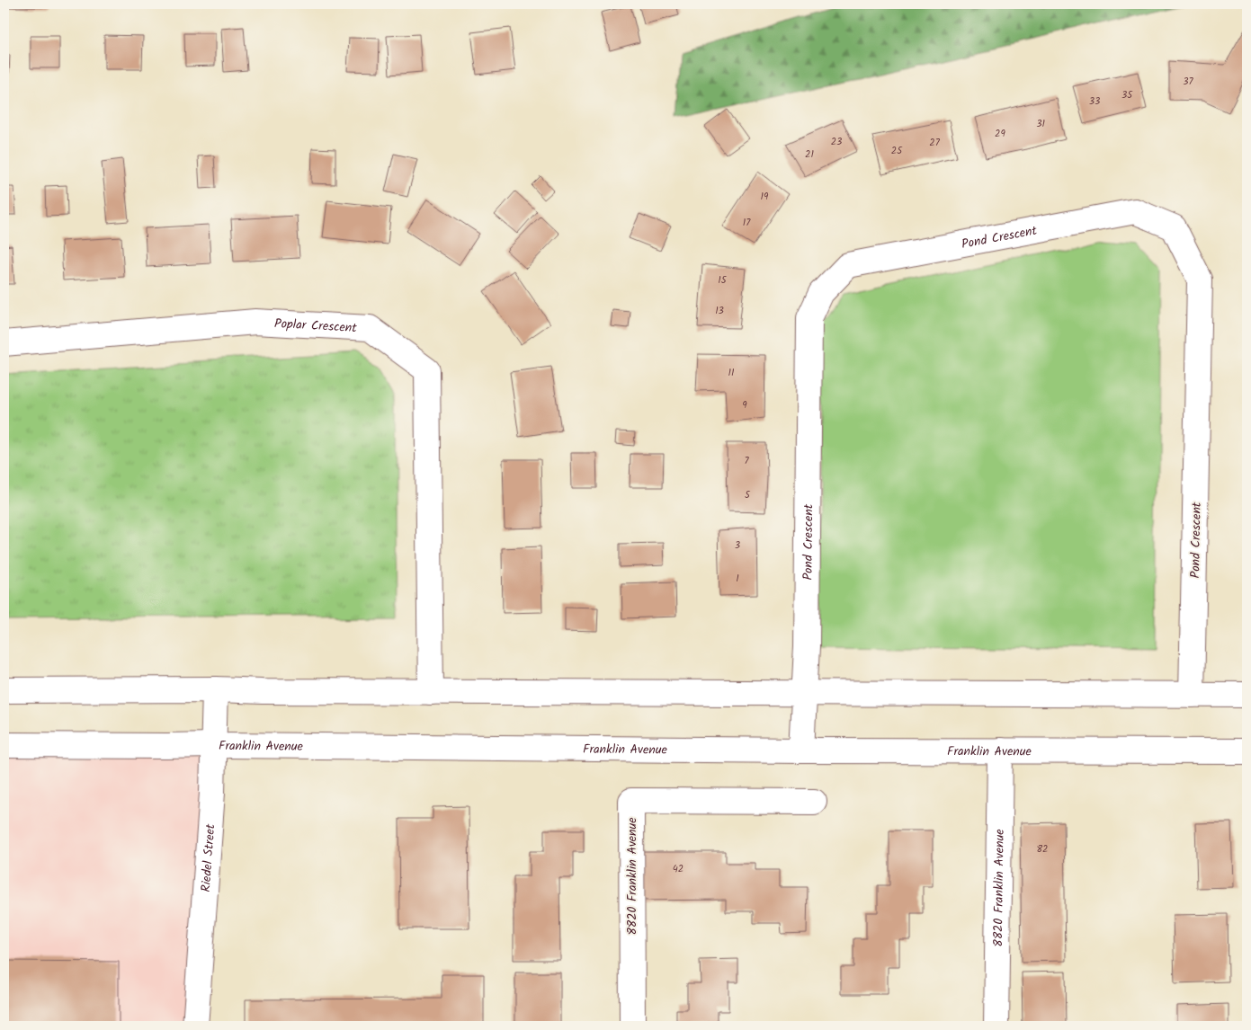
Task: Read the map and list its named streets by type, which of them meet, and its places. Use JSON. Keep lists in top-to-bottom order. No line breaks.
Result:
{"streets":{"street":["Pond Crescent","Poplar Crescent","Franklin Avenue","Riedel Street","8820 Franklin Avenue"]},"crossings":[["Pond Crescent","Franklin Avenue"],["Franklin Avenue","Riedel Street"],["Franklin Avenue","8820 Franklin Avenue"]],"house_numbers":["37","35","33","31","29","23","27","25","21","19","17","15","13","11","9","7","5","3","1","82","42"]}
